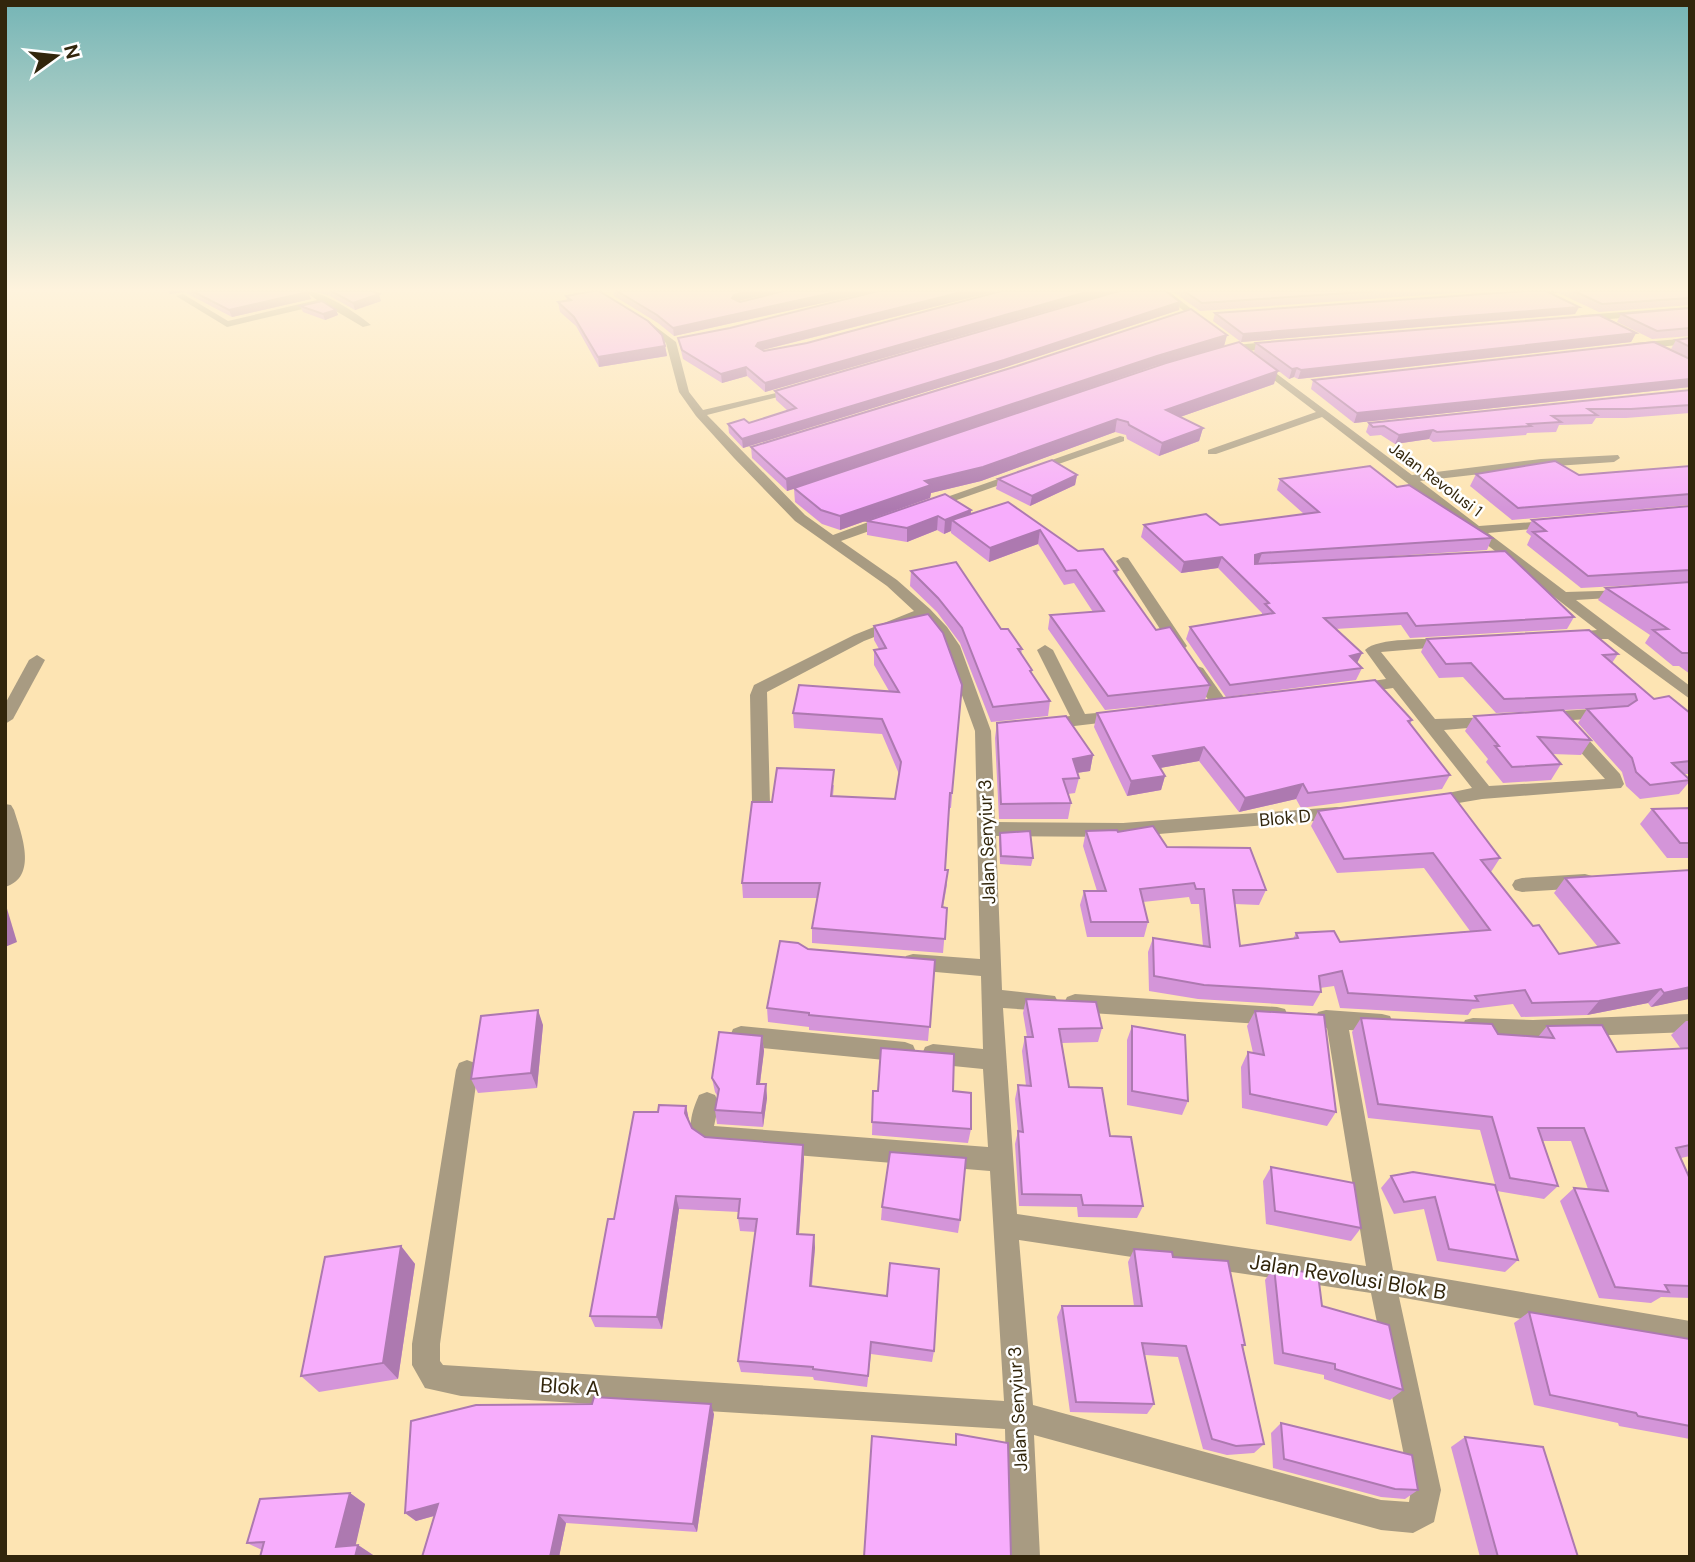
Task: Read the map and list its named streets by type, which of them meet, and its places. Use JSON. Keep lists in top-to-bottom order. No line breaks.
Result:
{"streets":{"street":["Jalan Revolusi 1","Blok D","Jalan Senyiur 3","Jalan Revolusi Blok B","Blok A"]},"crossings":[["Blok D","Jalan Senyiur 3"],["Jalan Senyiur 3","Jalan Revolusi Blok B"],["Jalan Senyiur 3","Blok A"]],"north":"right"}
